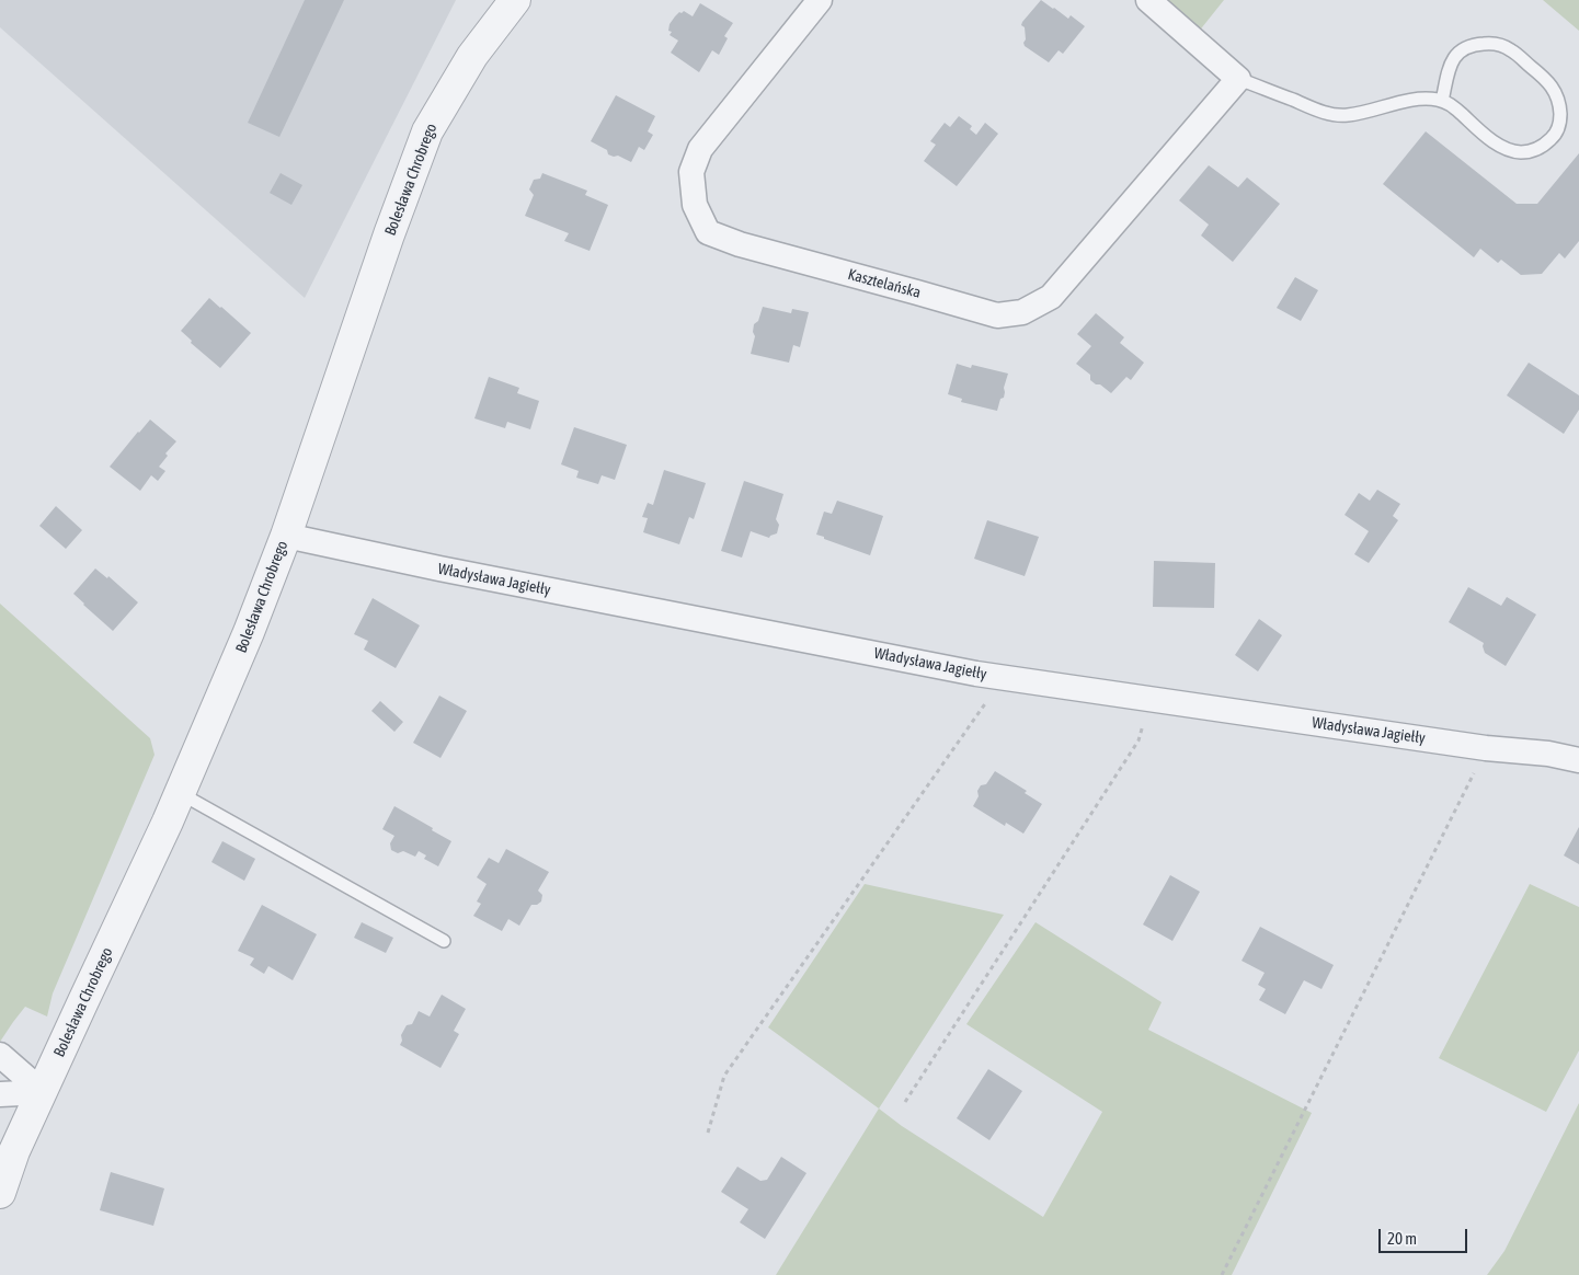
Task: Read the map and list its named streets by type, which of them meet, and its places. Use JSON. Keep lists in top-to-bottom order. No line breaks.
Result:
{"streets":{"street":["Bolesława Chrobrego","Kasztelańska","Władysława Jagiełły"]},"crossings":[["Bolesława Chrobrego","Władysława Jagiełły"]],"scale_bar":"20 m"}
